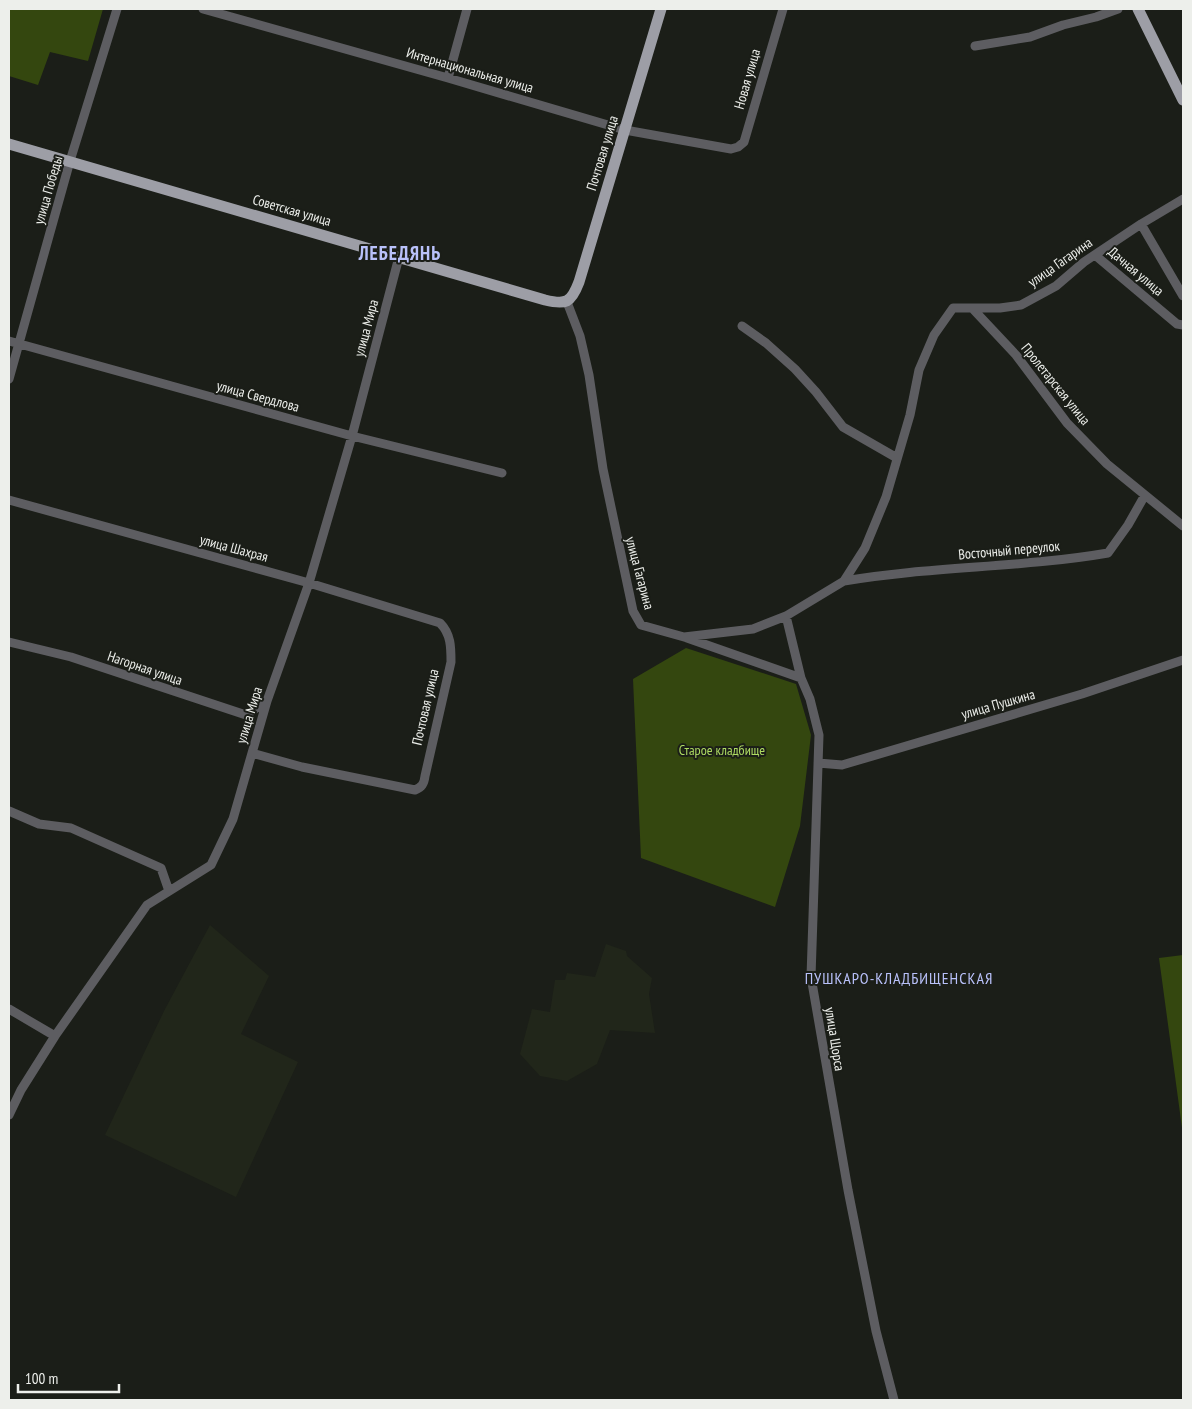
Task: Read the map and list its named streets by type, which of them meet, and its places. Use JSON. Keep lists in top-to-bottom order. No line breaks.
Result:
{"streets":{"main road":["Почтовая улица","Советская улица"],"street":["Интернациональная улица","Новая улица","улица Победы","улица Гагарина","Дачная улица","улица Мира","Пролетарская улица","улица Свердлова","улица Шахрая","Восточный переулок","Нагорная улица","улица Пушкина","улица Щорса"]},"crossings":[["Интернациональная улица","Новая улица"],["Интернациональная улица","Почтовая улица"],["Почтовая улица","Советская улица"],["Почтовая улица","улица Гагарина"],["Почтовая улица","улица Мира"],["Почтовая улица","улица Шахрая"],["улица Победы","Советская улица"],["улица Победы","улица Свердлова"],["Советская улица","улица Гагарина"],["Советская улица","улица Мира"],["улица Гагарина","Дачная улица"],["улица Гагарина","Пролетарская улица"],["улица Гагарина","Восточный переулок"],["улица Гагарина","улица Щорса"],["улица Мира","улица Свердлова"],["улица Мира","улица Шахрая"],["улица Мира","Нагорная улица"],["Пролетарская улица","Восточный переулок"],["улица Пушкина","улица Щорса"]],"districts":["ЛЕБЕДЯНЬ","ПУШКАРО-КЛАДБИЩЕНСКАЯ"],"parks":["Старое кладбище"],"scale_bar":"100 m"}
